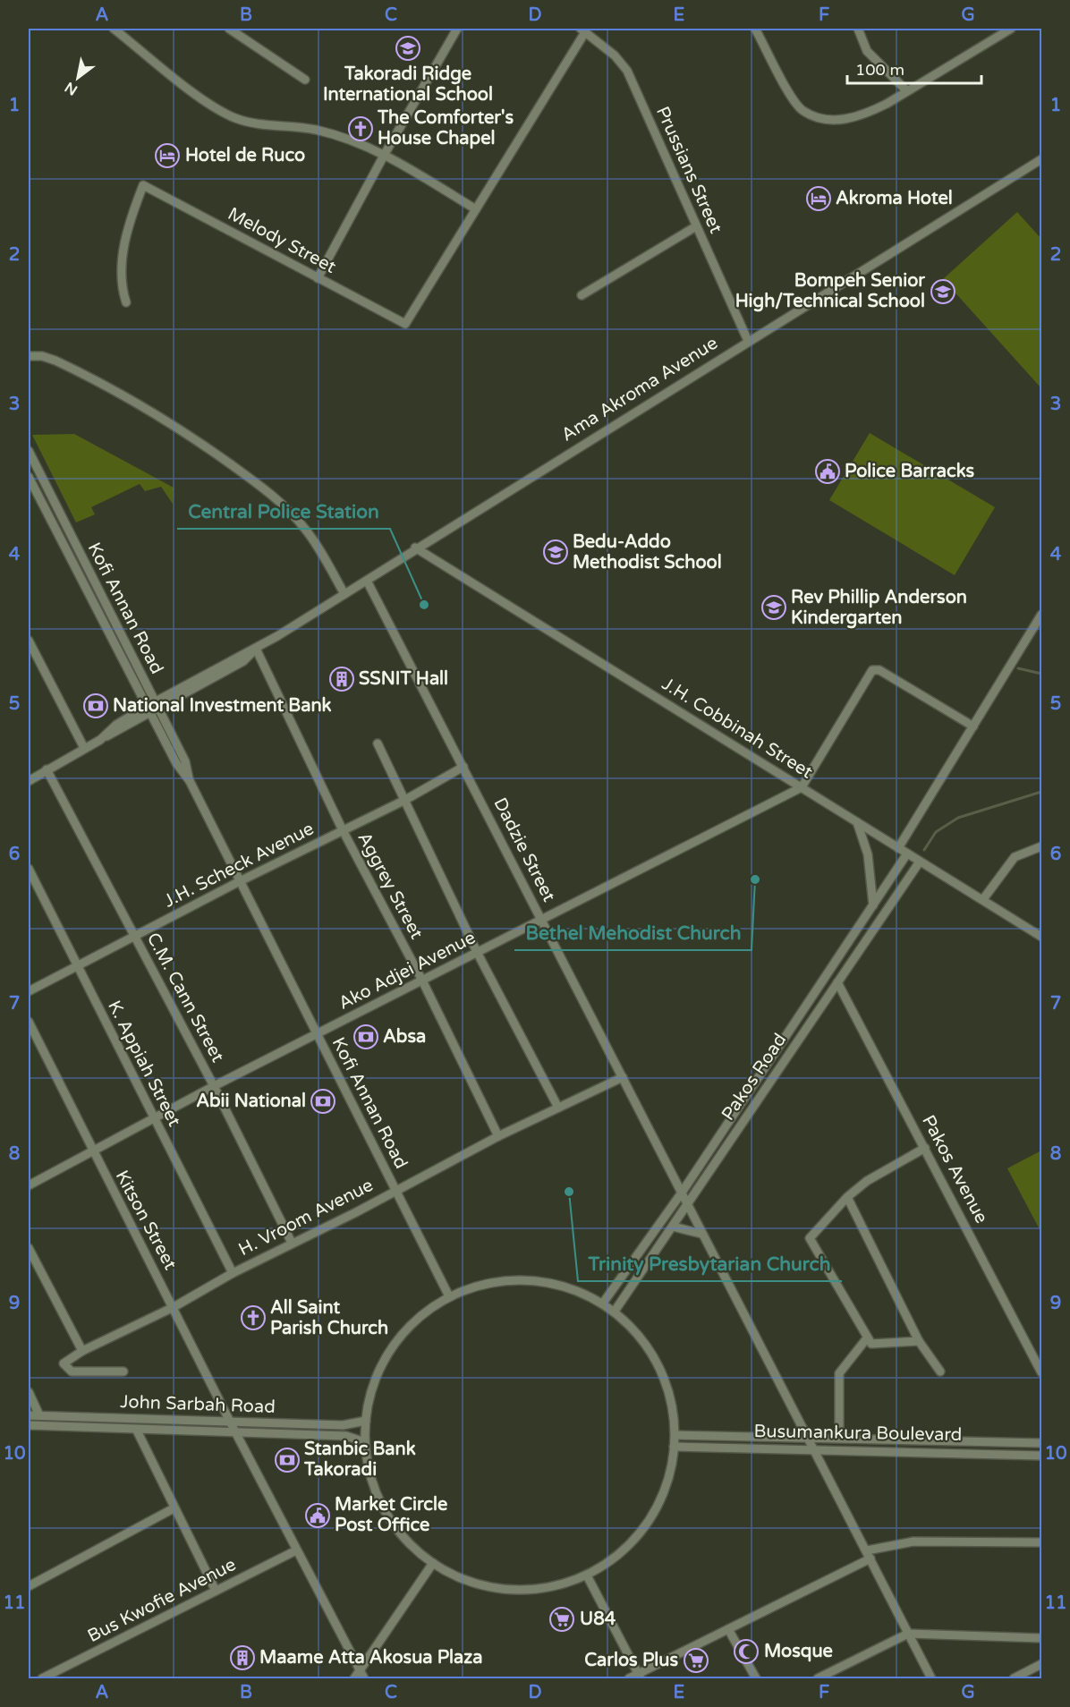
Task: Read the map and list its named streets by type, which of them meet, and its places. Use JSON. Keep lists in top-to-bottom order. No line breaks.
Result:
{"streets":{"street":["Prussians Street","Melody Street","Ama Akroma Avenue","Kofi Annan Road","J.H. Cobbinah Street","Dadzie Street","J.H. Scheck Avenue","Aggrey Street","Ako Adjei Avenue","C.M. Cann Street","K. Appiah Street","Pakos Road","Pakos Avenue","H. Vroom Avenue","Kitson Street","John Sarbah Road","Busumankura Boulevard","Bus Kwofie Avenue"]},"crossings":[["Prussians Street","Ama Akroma Avenue"],["Ama Akroma Avenue","Kofi Annan Road"],["Ama Akroma Avenue","J.H. Cobbinah Street"],["Ama Akroma Avenue","Dadzie Street"],["Ama Akroma Avenue","Aggrey Street"],["Ama Akroma Avenue","C.M. Cann Street"],["Kofi Annan Road","J.H. Scheck Avenue"],["Kofi Annan Road","Ako Adjei Avenue"],["Kofi Annan Road","H. Vroom Avenue"],["J.H. Cobbinah Street","Ako Adjei Avenue"],["J.H. Cobbinah Street","Pakos Road"],["Dadzie Street","J.H. Scheck Avenue"],["Dadzie Street","Ako Adjei Avenue"],["Dadzie Street","Pakos Road"],["Dadzie Street","H. Vroom Avenue"],["Dadzie Street","Busumankura Boulevard"],["J.H. Scheck Avenue","Aggrey Street"],["J.H. Scheck Avenue","C.M. Cann Street"],["J.H. Scheck Avenue","K. Appiah Street"],["Aggrey Street","Ako Adjei Avenue"],["Aggrey Street","H. Vroom Avenue"],["Ako Adjei Avenue","C.M. Cann Street"],["Ako Adjei Avenue","K. Appiah Street"],["Ako Adjei Avenue","Kitson Street"],["C.M. Cann Street","H. Vroom Avenue"],["K. Appiah Street","H. Vroom Avenue"],["Pakos Road","Pakos Avenue"],["H. Vroom Avenue","Kitson Street"],["Kitson Street","John Sarbah Road"],["Kitson Street","Bus Kwofie Avenue"]],"places":{"school or university":["Takoradi Ridge International School","Bompeh Senior High/Technical School","Bedu-Addo Methodist School","Rev Phillip Anderson Kindergarten"],"church":["The Comforter's House Chapel","All Saint Parish Church"],"hotel":["Hotel de Ruco","Akroma Hotel"],"public building":["Police Barracks","Market Circle Post Office"],"other":["Central Police Station","Bethel Mehodist Church","Trinity Presbytarian Church"],"building":["SSNIT Hall","Maame Atta Akosua Plaza"],"bank":["National Investment Bank","Absa","Abii National","Stanbic Bank Takoradi"],"supermarket":["U84","Carlos Plus"],"mosque":["Mosque"]},"scale_bar":"100 m","north":"bottom left","grid":{"columns":["A","B","C","D","E","F","G"],"rows":["1","2","3","4","5","6","7","8","9","10","11"]}}
